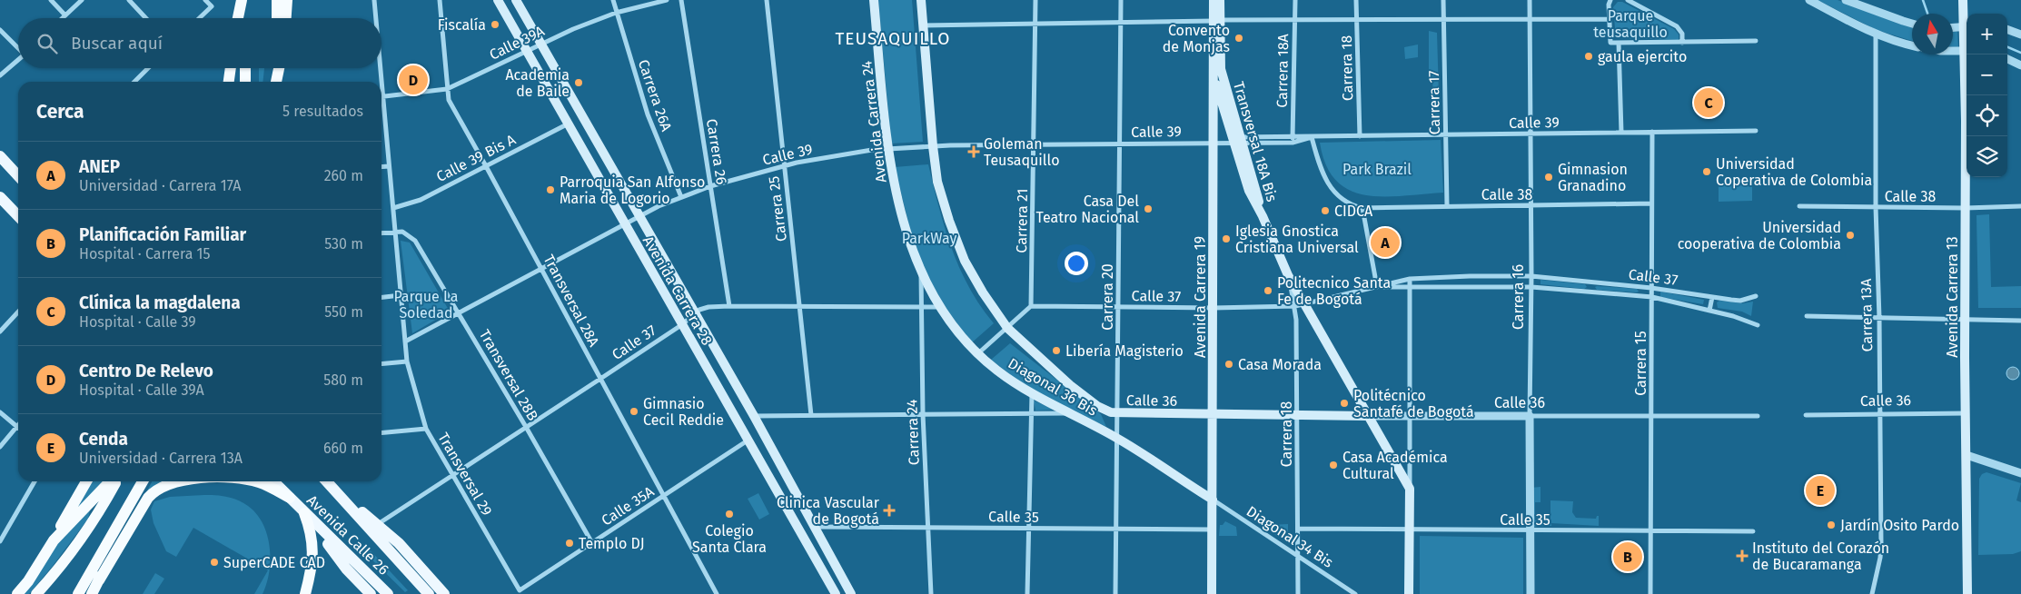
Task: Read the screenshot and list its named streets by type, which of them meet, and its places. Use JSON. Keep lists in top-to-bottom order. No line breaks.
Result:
{"streets":{"main road":["Avenida Carrera 24","Transversal 18A Bis","Avenida Carrera 28","Avenida Carrera 19","Avenida Carrera 13","Diagonal 36 Bis","Calle 36","Avenida Calle 26"],"street":["Calle 39A","Carrera 18","Carrera 18A","Carrera 26A","Carrera 17","Calle 39","Carrera 26","Calle 39 Bis A","Calle 38","Carrera 25","Carrera 21","Calle 37","Carrera 20","Carrera 16","Transversal 28A","Carrera 13A","Carrera 15","Transversal 28B","Carrera 24","Transversal 29","Calle 35A","Calle 35","Diagonal 34 Bis"]},"crossings":[["Calle 39A","Carrera 26A"],["Calle 39A","Avenida Carrera 28"],["Calle 39A","Transversal 28A"],["Calle 39A","Transversal 29"],["Carrera 18","Calle 39"],["Carrera 18","Transversal 18A Bis"],["Carrera 18","Calle 37"],["Carrera 18","Calle 36"],["Carrera 18","Calle 35"],["Carrera 18","Diagonal 34 Bis"],["Carrera 18A","Calle 39"],["Carrera 26A","Calle 39"],["Carrera 17","Calle 39"],["Carrera 17","Calle 38"],["Avenida Carrera 24","Calle 39"],["Avenida Carrera 24","Calle 37"],["Avenida Carrera 24","Diagonal 36 Bis"],["Avenida Carrera 24","Carrera 24"],["Calle 39","Transversal 18A Bis"],["Calle 39","Carrera 26"],["Calle 39","Carrera 25"],["Calle 39","Carrera 21"],["Calle 39","Avenida Carrera 28"],["Calle 39","Carrera 20"],["Calle 39","Avenida Carrera 19"],["Calle 39","Carrera 16"],["Calle 39","Transversal 28A"],["Calle 39","Carrera 15"],["Calle 39","Transversal 28B"],["Calle 39","Transversal 29"],["Transversal 18A Bis","Calle 37"],["Transversal 18A Bis","Avenida Carrera 19"],["Transversal 18A Bis","Calle 36"],["Carrera 26","Calle 37"],["Calle 39 Bis A","Avenida Carrera 28"],["Calle 39 Bis A","Transversal 28A"],["Calle 39 Bis A","Transversal 29"],["Calle 38","Carrera 16"],["Calle 38","Avenida Carrera 13"],["Calle 38","Carrera 13A"],["Calle 38","Carrera 15"],["Carrera 25","Calle 37"],["Carrera 21","Calle 37"],["Calle 37","Avenida Carrera 28"],["Calle 37","Carrera 20"],["Calle 37","Avenida Carrera 19"],["Calle 37","Carrera 16"],["Calle 37","Transversal 28A"],["Calle 37","Carrera 15"],["Calle 37","Transversal 28B"],["Calle 37","Carrera 24"],["Calle 37","Transversal 29"],["Avenida Carrera 28","Calle 35A"],["Avenida Carrera 28","Calle 35"],["Carrera 20","Diagonal 36 Bis"],["Carrera 20","Calle 36"],["Carrera 20","Calle 35"],["Avenida Carrera 19","Diagonal 36 Bis"],["Avenida Carrera 19","Calle 36"],["Avenida Carrera 19","Calle 35"],["Avenida Carrera 19","Diagonal 34 Bis"],["Carrera 16","Calle 36"],["Carrera 16","Calle 35"],["Avenida Carrera 13","Calle 36"],["Transversal 28A","Calle 35A"],["Carrera 13A","Calle 36"],["Carrera 15","Calle 36"],["Carrera 15","Calle 35"],["Transversal 28B","Transversal 29"],["Transversal 28B","Calle 35A"],["Diagonal 36 Bis","Calle 36"],["Diagonal 36 Bis","Diagonal 34 Bis"],["Carrera 24","Calle 35"],["Transversal 29","Calle 35A"]],"districts":["TEUSAQUILLO"],"parks":["Parque teusaquillo","Park Brazil","ParkWay","Parque La Soledad"],"places":{"other":["Fiscalía","Convento de Monjas","gaula ejercito","Academia de Baile","Universidad Coperativa de Colombia","Gimnasion Granadino","Parroquia San Alfonso Maria de Logorio","Casa Del Teatro Nacional","CIDCA","Universidad cooperativa de Colombia","Iglesia Gnostica Cristiana Universal","Politecnico Santa Fe de Bogotá","Libería Magisterio","Casa Morada","Politécnico Santafé de Bogotá","Gimnasio Cecil Reddie","Casa Académica Cultural","Colegio Santa Clara","Jardín Osito Pardo","Templo DJ","SuperCADE CAD"],"health":["Goleman Teusaquillo","Clinica Vascular de Bogotá","Instituto del Corazón de Bucaramanga"]},"north":"top","page":{"map_buttons":["+","−"],"search":"Buscar aquí","pins":["D","C","A","E","B"],"heading":["Cerca","5 resultados"],"list":[{"mark":"A","name":"ANEP","note":"Universidad · Carrera 17A","value":"260 m"},{"mark":"B","name":"Planificación Familiar","note":"Hospital · Carrera 15","value":"530 m"},{"mark":"C","name":"Clínica la magdalena","note":"Hospital · Calle 39","value":"550 m"},{"mark":"D","name":"Centro De Relevo","note":"Hospital · Calle 39A","value":"580 m"},{"mark":"E","name":"Cenda","note":"Universidad · Carrera 13A","value":"660 m"}]}}
